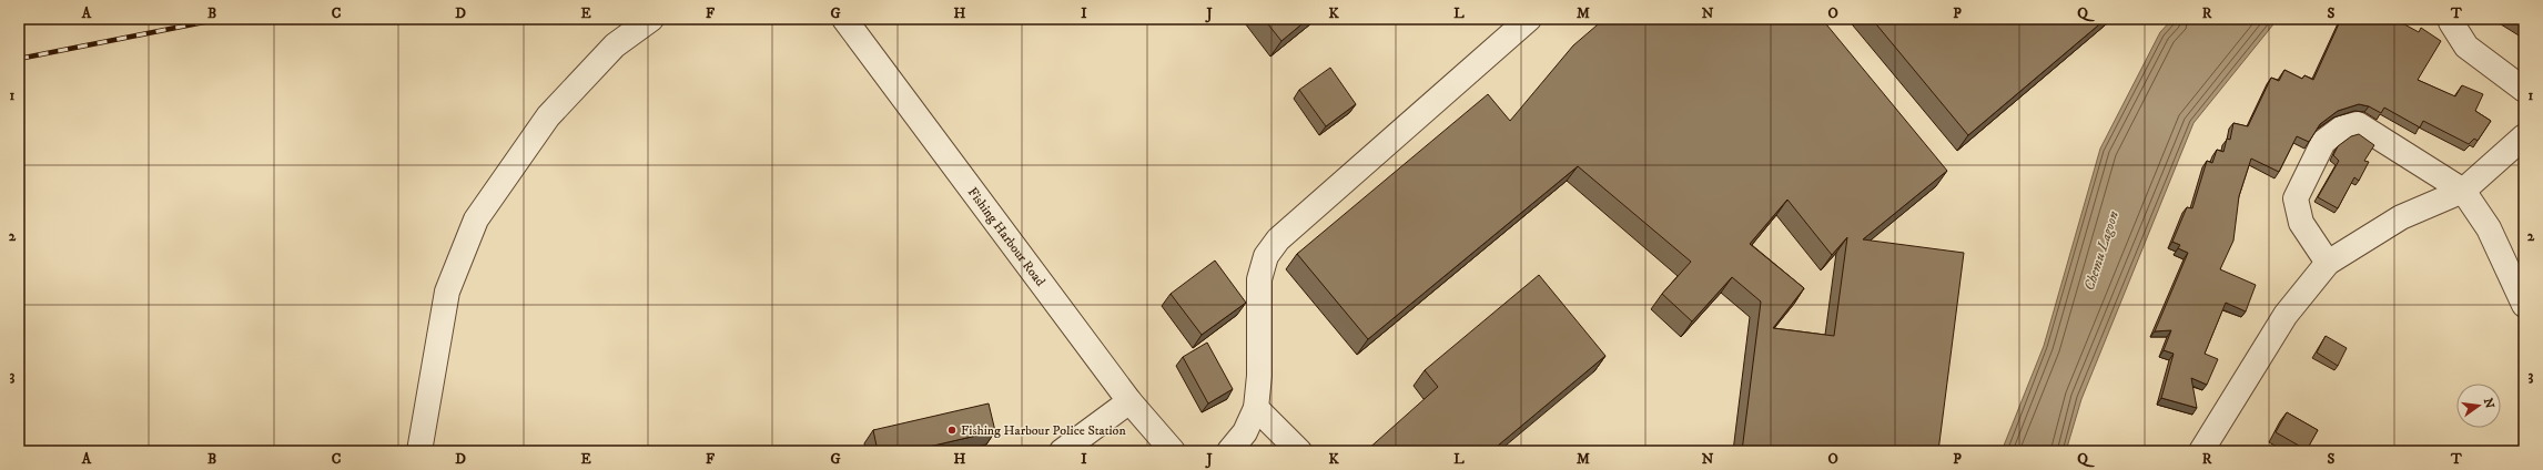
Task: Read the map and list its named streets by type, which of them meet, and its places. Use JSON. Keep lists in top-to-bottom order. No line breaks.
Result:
{"streets":{"street":["Fishing Harbour Road"]},"water":["Chemu Lagoon"],"places":["Fishing Harbour Police Station"],"north":"right","grid":{"columns":["A","B","C","D","E","F","G","H","I","J","K","L","M","N","O","P","Q","R","S","T"],"rows":["1","2","3"]}}
